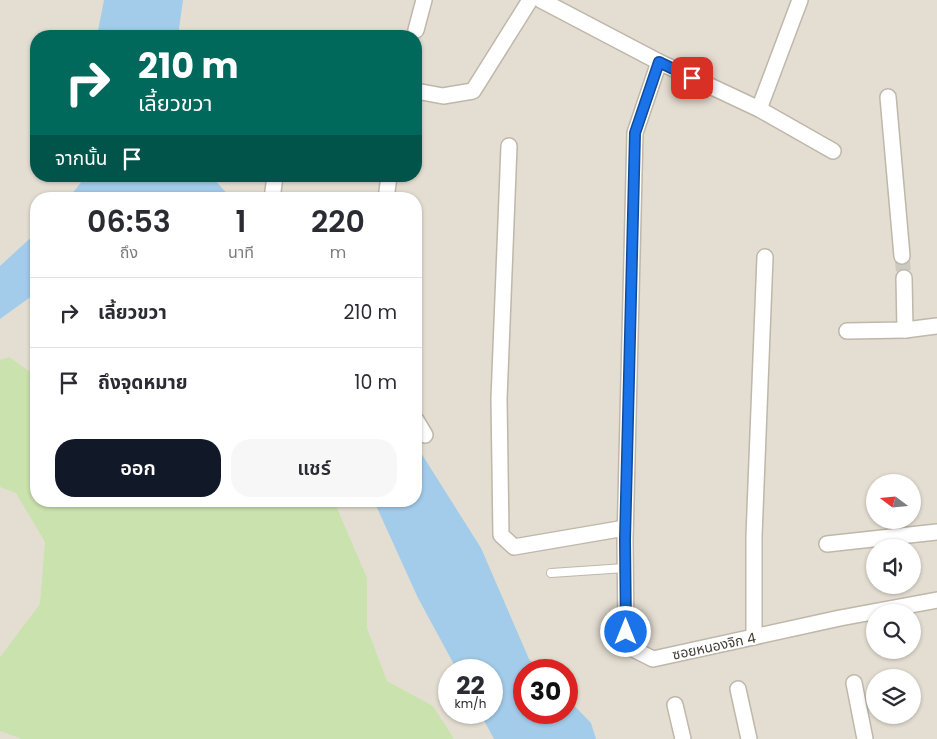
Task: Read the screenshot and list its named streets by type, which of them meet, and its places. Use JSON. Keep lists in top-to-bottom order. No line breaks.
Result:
{"streets":{"street":["ซอยหนองจิก 4"]},"north":"left","page":{"turn":["210 m","เลี้ยวขวา"],"then":"จากนั้น","eta":["06:53","ถึง","1","นาที","220","m"],"list":[{"name":"เลี้ยวขวา","value":"210 m"},{"name":"ถึงจุดหมาย","value":"10 m"}],"buttons":["ออก","แชร์"],"speed":"22 km/h","limit":"30"}}
